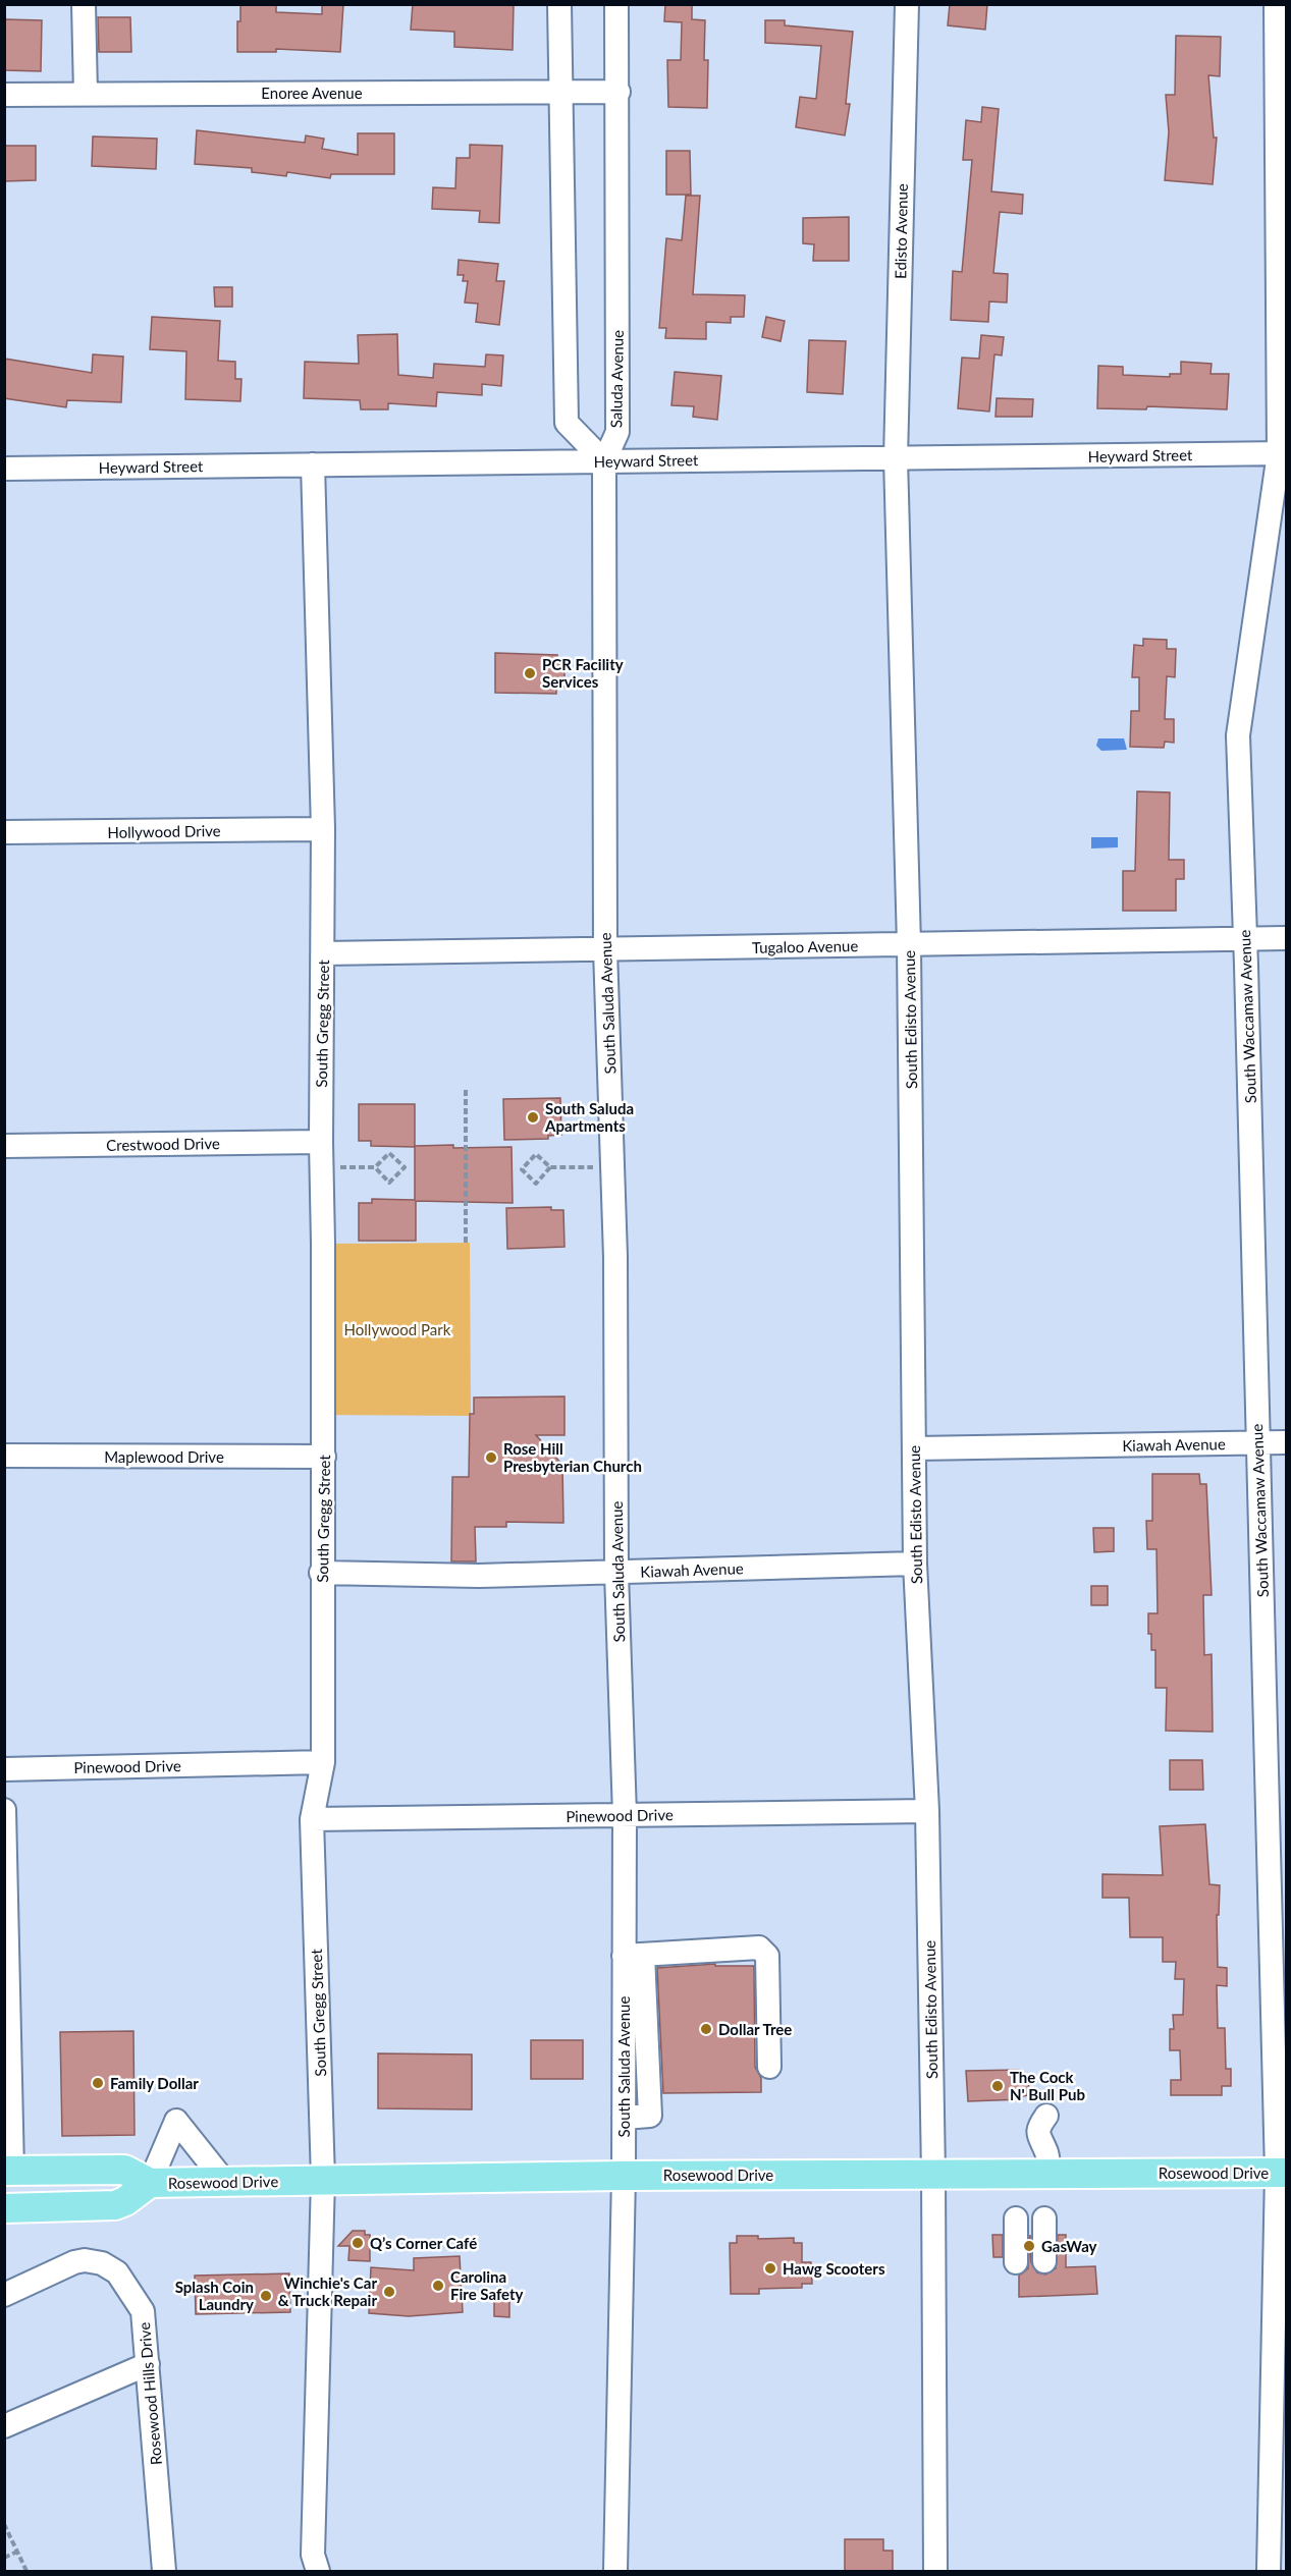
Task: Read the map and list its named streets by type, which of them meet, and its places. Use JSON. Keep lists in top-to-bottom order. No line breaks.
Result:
{"streets":{"main road":["Rosewood Drive"],"street":["Enoree Avenue","Edisto Avenue","Saluda Avenue","Heyward Street","Hollywood Drive","Tugaloo Avenue","South Saluda Avenue","South Waccamaw Avenue","South Edisto Avenue","South Gregg Street","Crestwood Drive","Kiawah Avenue","Maplewood Drive","Pinewood Drive","Rosewood Hills Drive"]},"crossings":[["Enoree Avenue","Saluda Avenue"],["Edisto Avenue","Heyward Street"],["Edisto Avenue","South Edisto Avenue"],["Saluda Avenue","Heyward Street"],["Saluda Avenue","South Saluda Avenue"],["Heyward Street","South Saluda Avenue"],["Heyward Street","South Waccamaw Avenue"],["Heyward Street","South Edisto Avenue"],["Heyward Street","South Gregg Street"],["Hollywood Drive","South Gregg Street"],["Tugaloo Avenue","South Saluda Avenue"],["Tugaloo Avenue","South Waccamaw Avenue"],["Tugaloo Avenue","South Edisto Avenue"],["Tugaloo Avenue","South Gregg Street"],["South Saluda Avenue","Kiawah Avenue"],["South Saluda Avenue","Pinewood Drive"],["South Saluda Avenue","Rosewood Drive"],["South Waccamaw Avenue","Kiawah Avenue"],["South Waccamaw Avenue","Rosewood Drive"],["South Edisto Avenue","Kiawah Avenue"],["South Edisto Avenue","Pinewood Drive"],["South Edisto Avenue","Rosewood Drive"],["South Gregg Street","Crestwood Drive"],["South Gregg Street","Kiawah Avenue"],["South Gregg Street","Maplewood Drive"],["South Gregg Street","Pinewood Drive"],["South Gregg Street","Rosewood Drive"]],"parks":["Hollywood Park"],"places":["PCR Facility Services","South Saluda Apartments","Rose Hill Presbyterian Church","Dollar Tree","Family Dollar","The Cock N' Bull Pub","Q’s Corner Café","GasWay","Hawg Scooters","Carolina Fire Safety","Winchie's Car & Truck Repair","Splash Coin Laundry"]}
